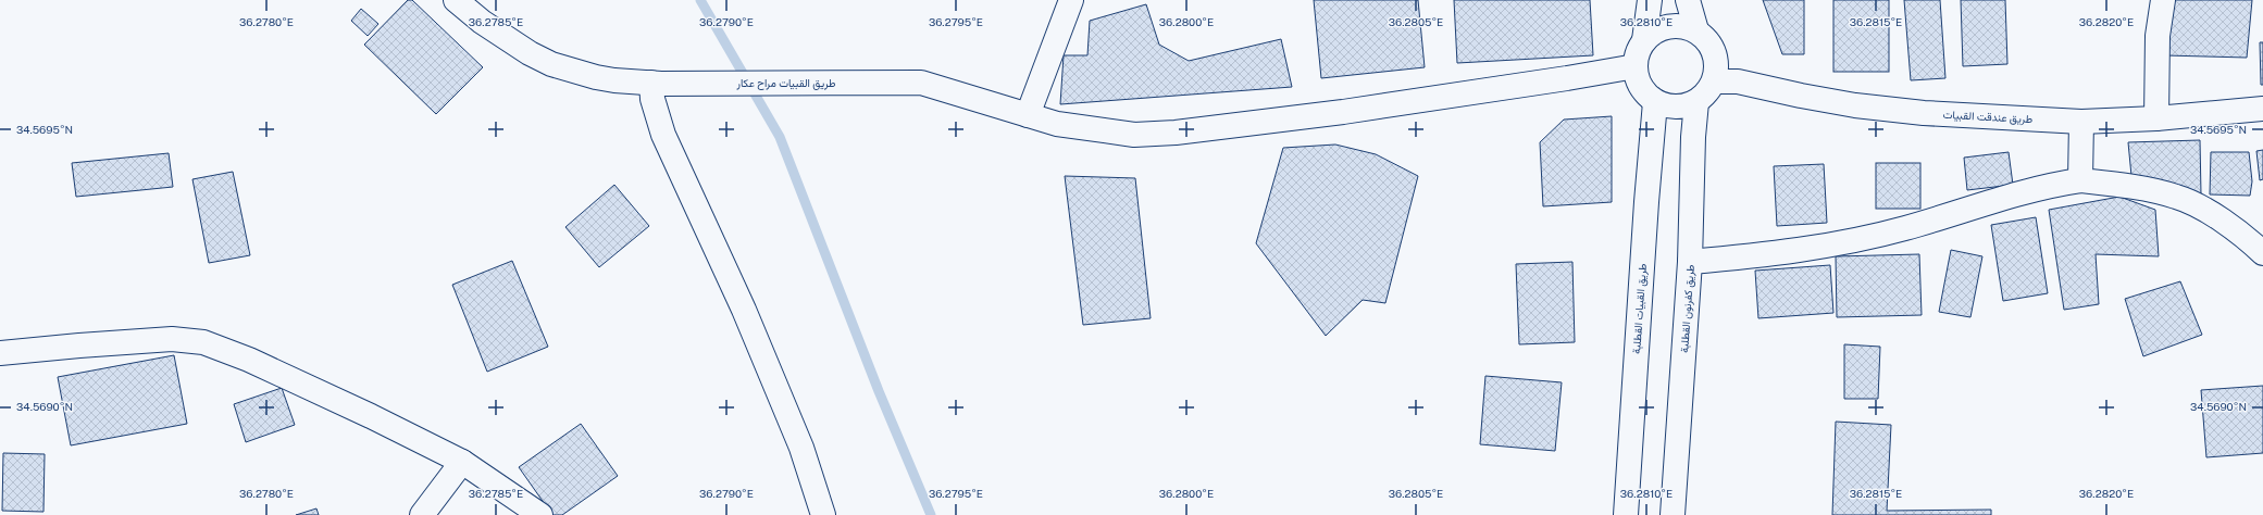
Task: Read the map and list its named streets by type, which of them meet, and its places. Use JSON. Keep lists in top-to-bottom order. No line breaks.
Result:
{"streets":{"street":["طريق القبيات مراح عكار","طريق عندقت القبيات","طريق القبيات القطلبة","طريق كفرنون القطلبة"]},"crossings":[["طريق القبيات مراح عكار","طريق عندقت القبيات"],["طريق القبيات مراح عكار","طريق القبيات القطلبة"],["طريق القبيات مراح عكار","طريق كفرنون القطلبة"],["طريق عندقت القبيات","طريق القبيات القطلبة"],["طريق عندقت القبيات","طريق كفرنون القطلبة"],["طريق القبيات القطلبة","طريق كفرنون القطلبة"]],"coordinates":["36.2780°E","36.2785°E","36.2790°E","36.2795°E","36.2800°E","36.2805°E","36.2810°E","36.2815°E","36.2820°E","34.5695°N","34.5690°N"]}
